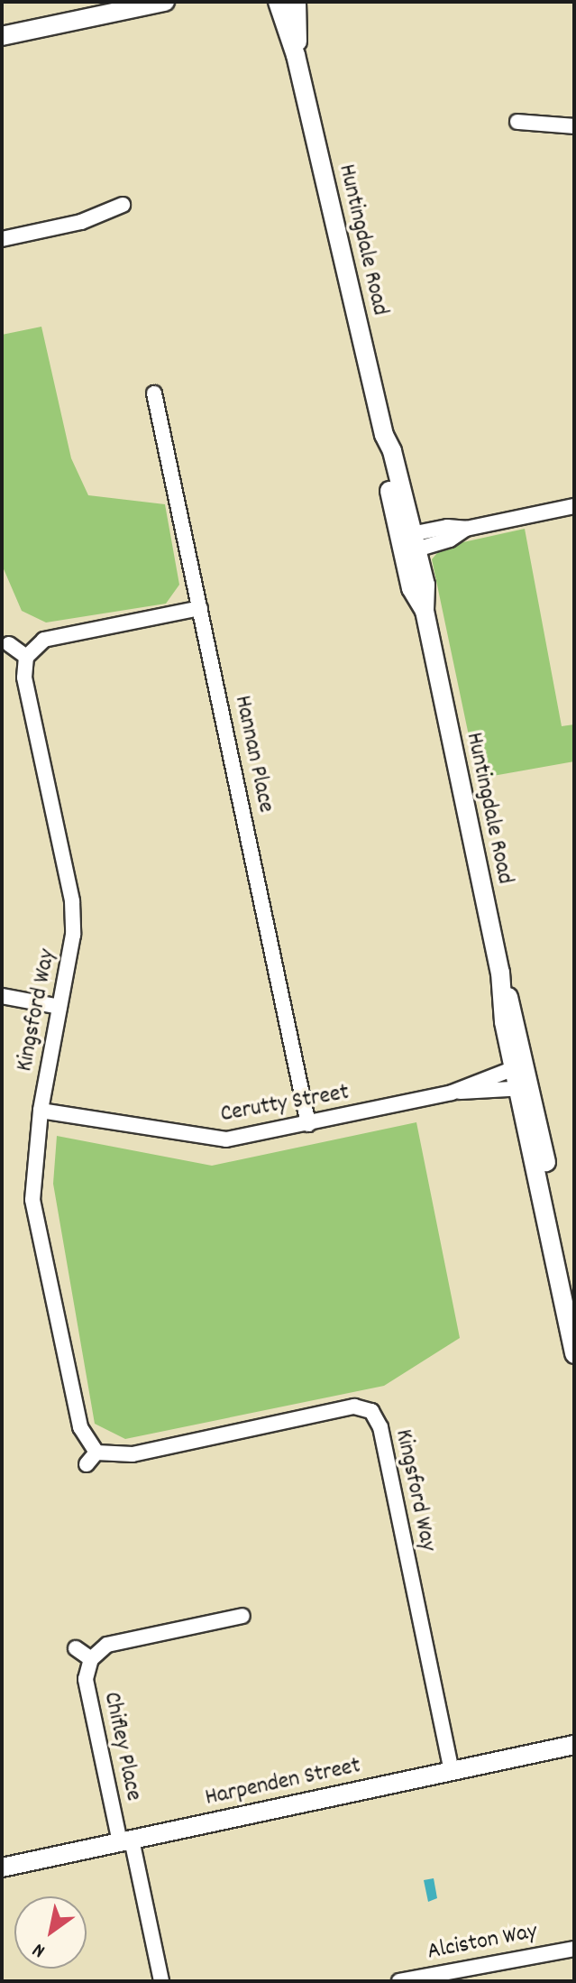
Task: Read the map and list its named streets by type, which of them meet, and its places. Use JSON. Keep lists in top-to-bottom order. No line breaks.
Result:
{"streets":{"street":["Huntingdale Road","Hannan Place","Kingsford Way","Cerutty Street","Chifley Place","Harpenden Street","Alciston Way"]},"crossings":[["Huntingdale Road","Cerutty Street"],["Hannan Place","Cerutty Street"],["Kingsford Way","Cerutty Street"],["Kingsford Way","Harpenden Street"],["Chifley Place","Harpenden Street"]],"north":"bottom left"}
